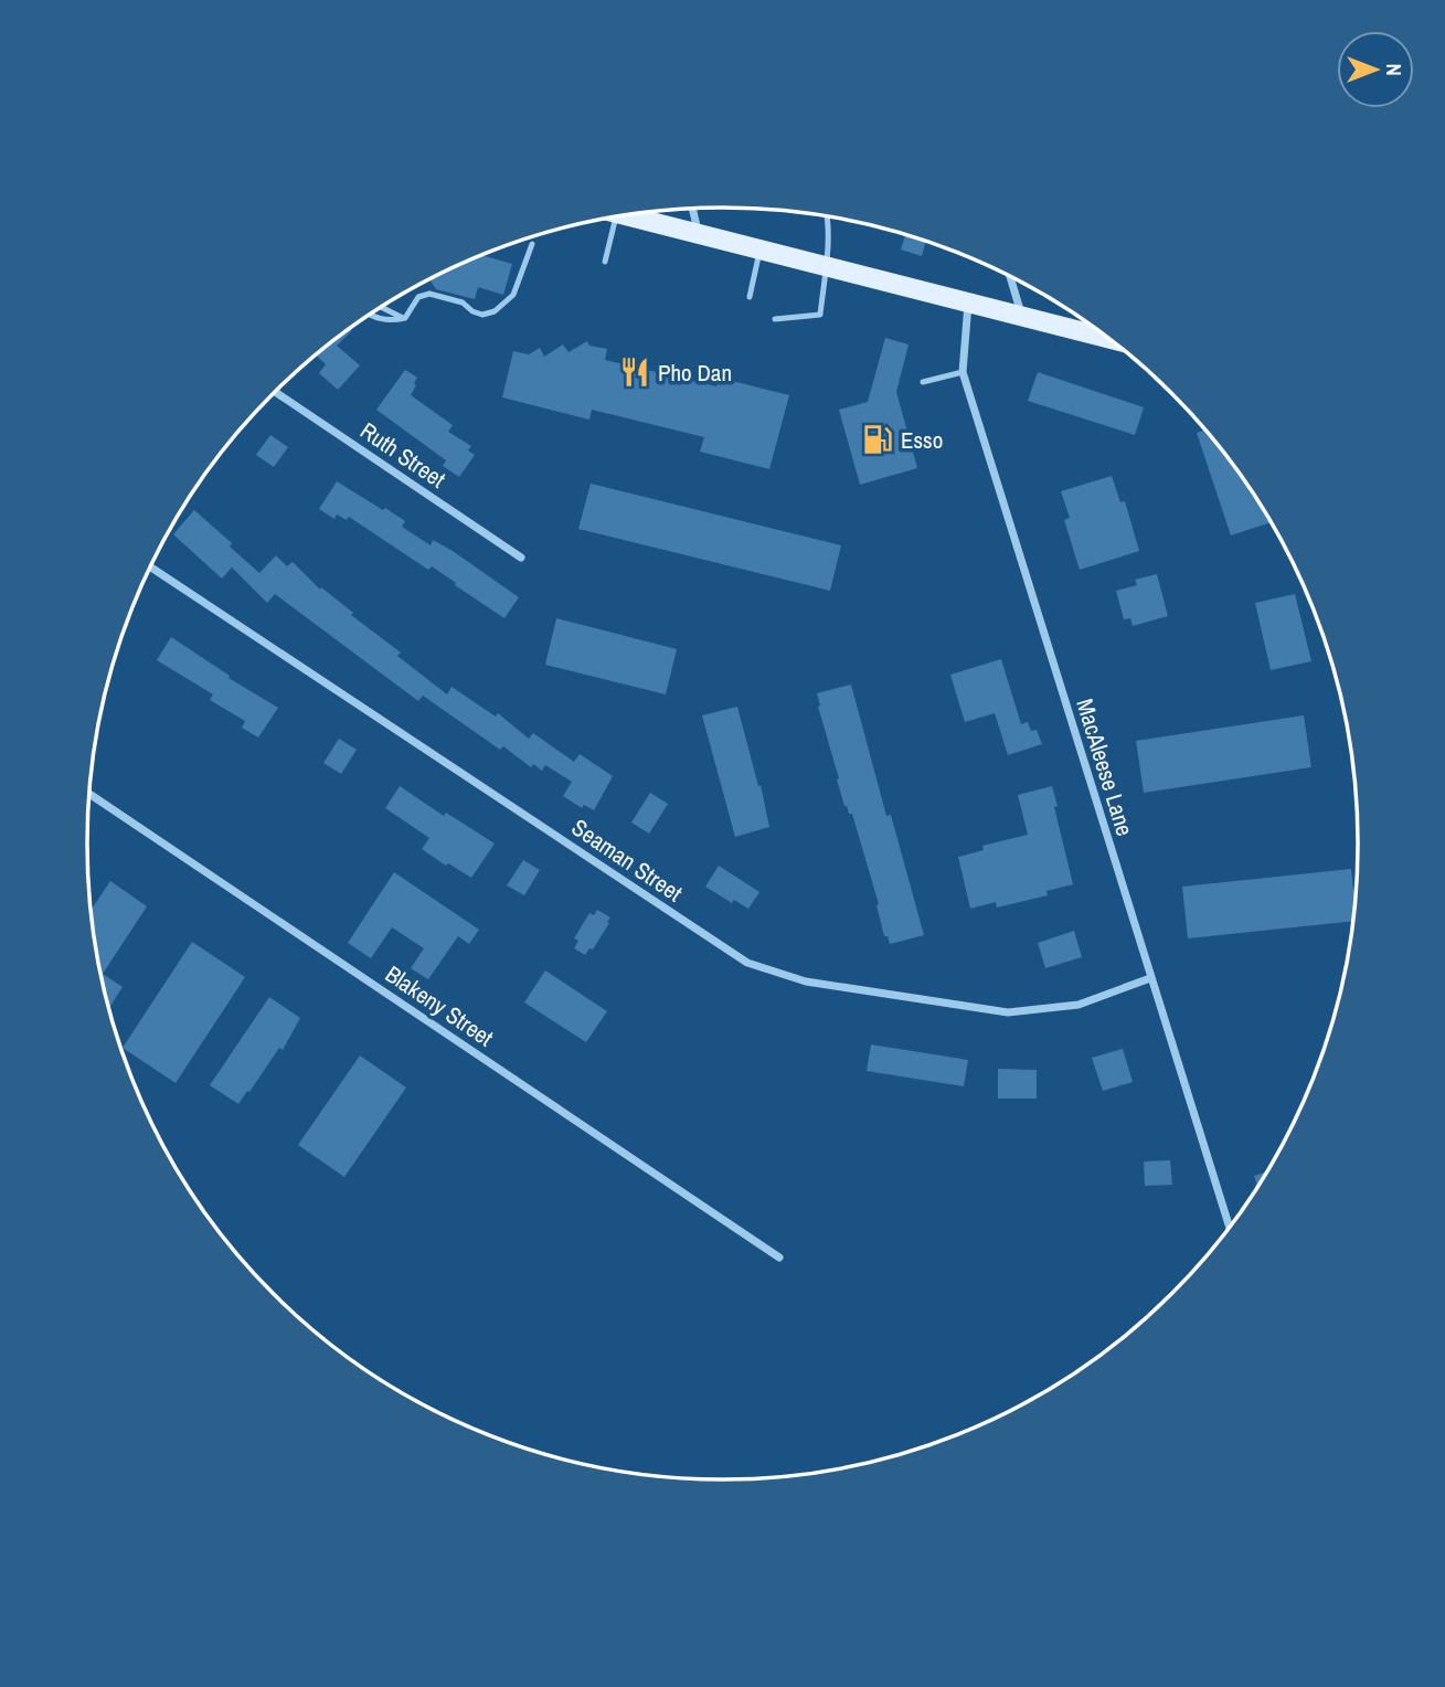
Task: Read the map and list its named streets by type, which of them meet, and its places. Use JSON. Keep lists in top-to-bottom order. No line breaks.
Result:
{"streets":{"street":["Ruth Street","MacAleese Lane","Seaman Street","Blakeny Street"]},"crossings":[["MacAleese Lane","Seaman Street"]],"places":{"restaurant":["Pho Dan"],"fuel station":["Esso"]},"north":"right"}
